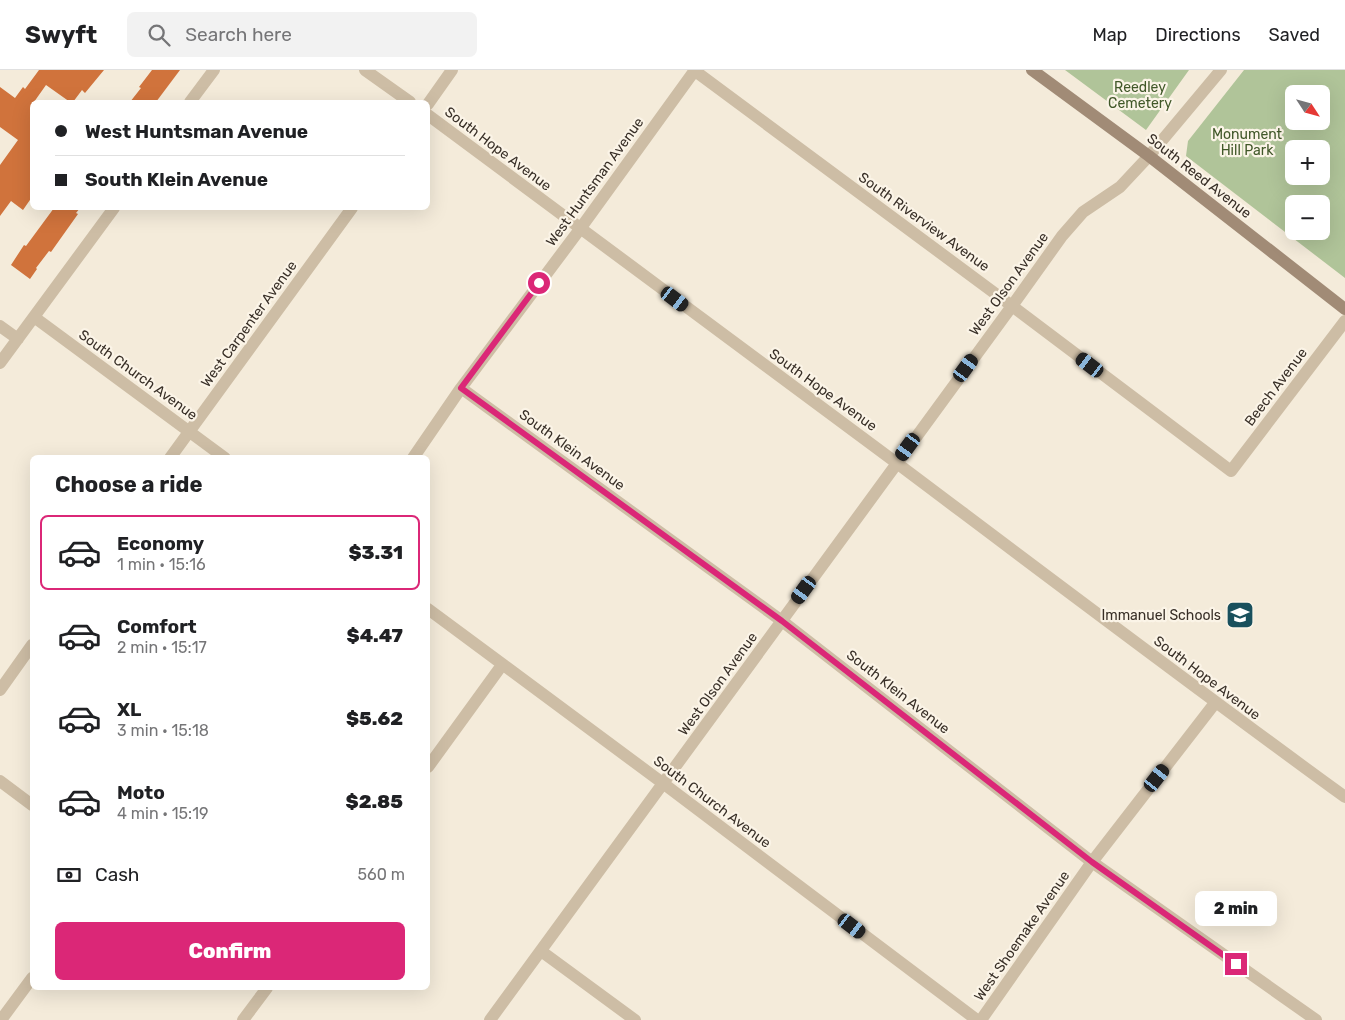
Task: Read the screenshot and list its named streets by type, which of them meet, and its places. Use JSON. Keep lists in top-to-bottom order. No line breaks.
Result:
{"streets":{"street":["South Hope Avenue","South Reed Avenue","West Huntsman Avenue","South Riverview Avenue","West Olson Avenue","West Carpenter Avenue","South Church Avenue","Beech Avenue","South Klein Avenue","West Shoemake Avenue"]},"crossings":[["South Hope Avenue","West Huntsman Avenue"],["South Hope Avenue","West Olson Avenue"],["South Hope Avenue","West Shoemake Avenue"],["South Reed Avenue","West Olson Avenue"],["West Huntsman Avenue","South Riverview Avenue"],["West Huntsman Avenue","South Klein Avenue"],["South Riverview Avenue","West Olson Avenue"],["South Riverview Avenue","Beech Avenue"],["West Olson Avenue","South Church Avenue"],["West Olson Avenue","South Klein Avenue"],["West Carpenter Avenue","South Church Avenue"],["South Church Avenue","West Shoemake Avenue"],["South Klein Avenue","West Shoemake Avenue"]],"parks":["Reedley Cemetery","Monument Hill Park"],"places":{"school or university":["Immanuel Schools"]},"north":"bottom right","page":{"header":"Swyft","search":"Search here","nav":["Map","Directions","Saved"],"map_buttons":["+","−"],"banner":["West Huntsman Avenue","South Klein Avenue"],"heading":"Choose a ride","list":[{"name":"Economy","note":"1 min · 15:16","value":"$3.31"},{"name":"Comfort","note":"2 min · 15:17","value":"$4.47"},{"name":"XL","note":"3 min · 15:18","value":"$5.62"},{"name":"Moto","note":"4 min · 15:19","value":"$2.85"}],"pay":["Cash","560 m"],"bubble":"2 min","buttons":"Confirm"}}
